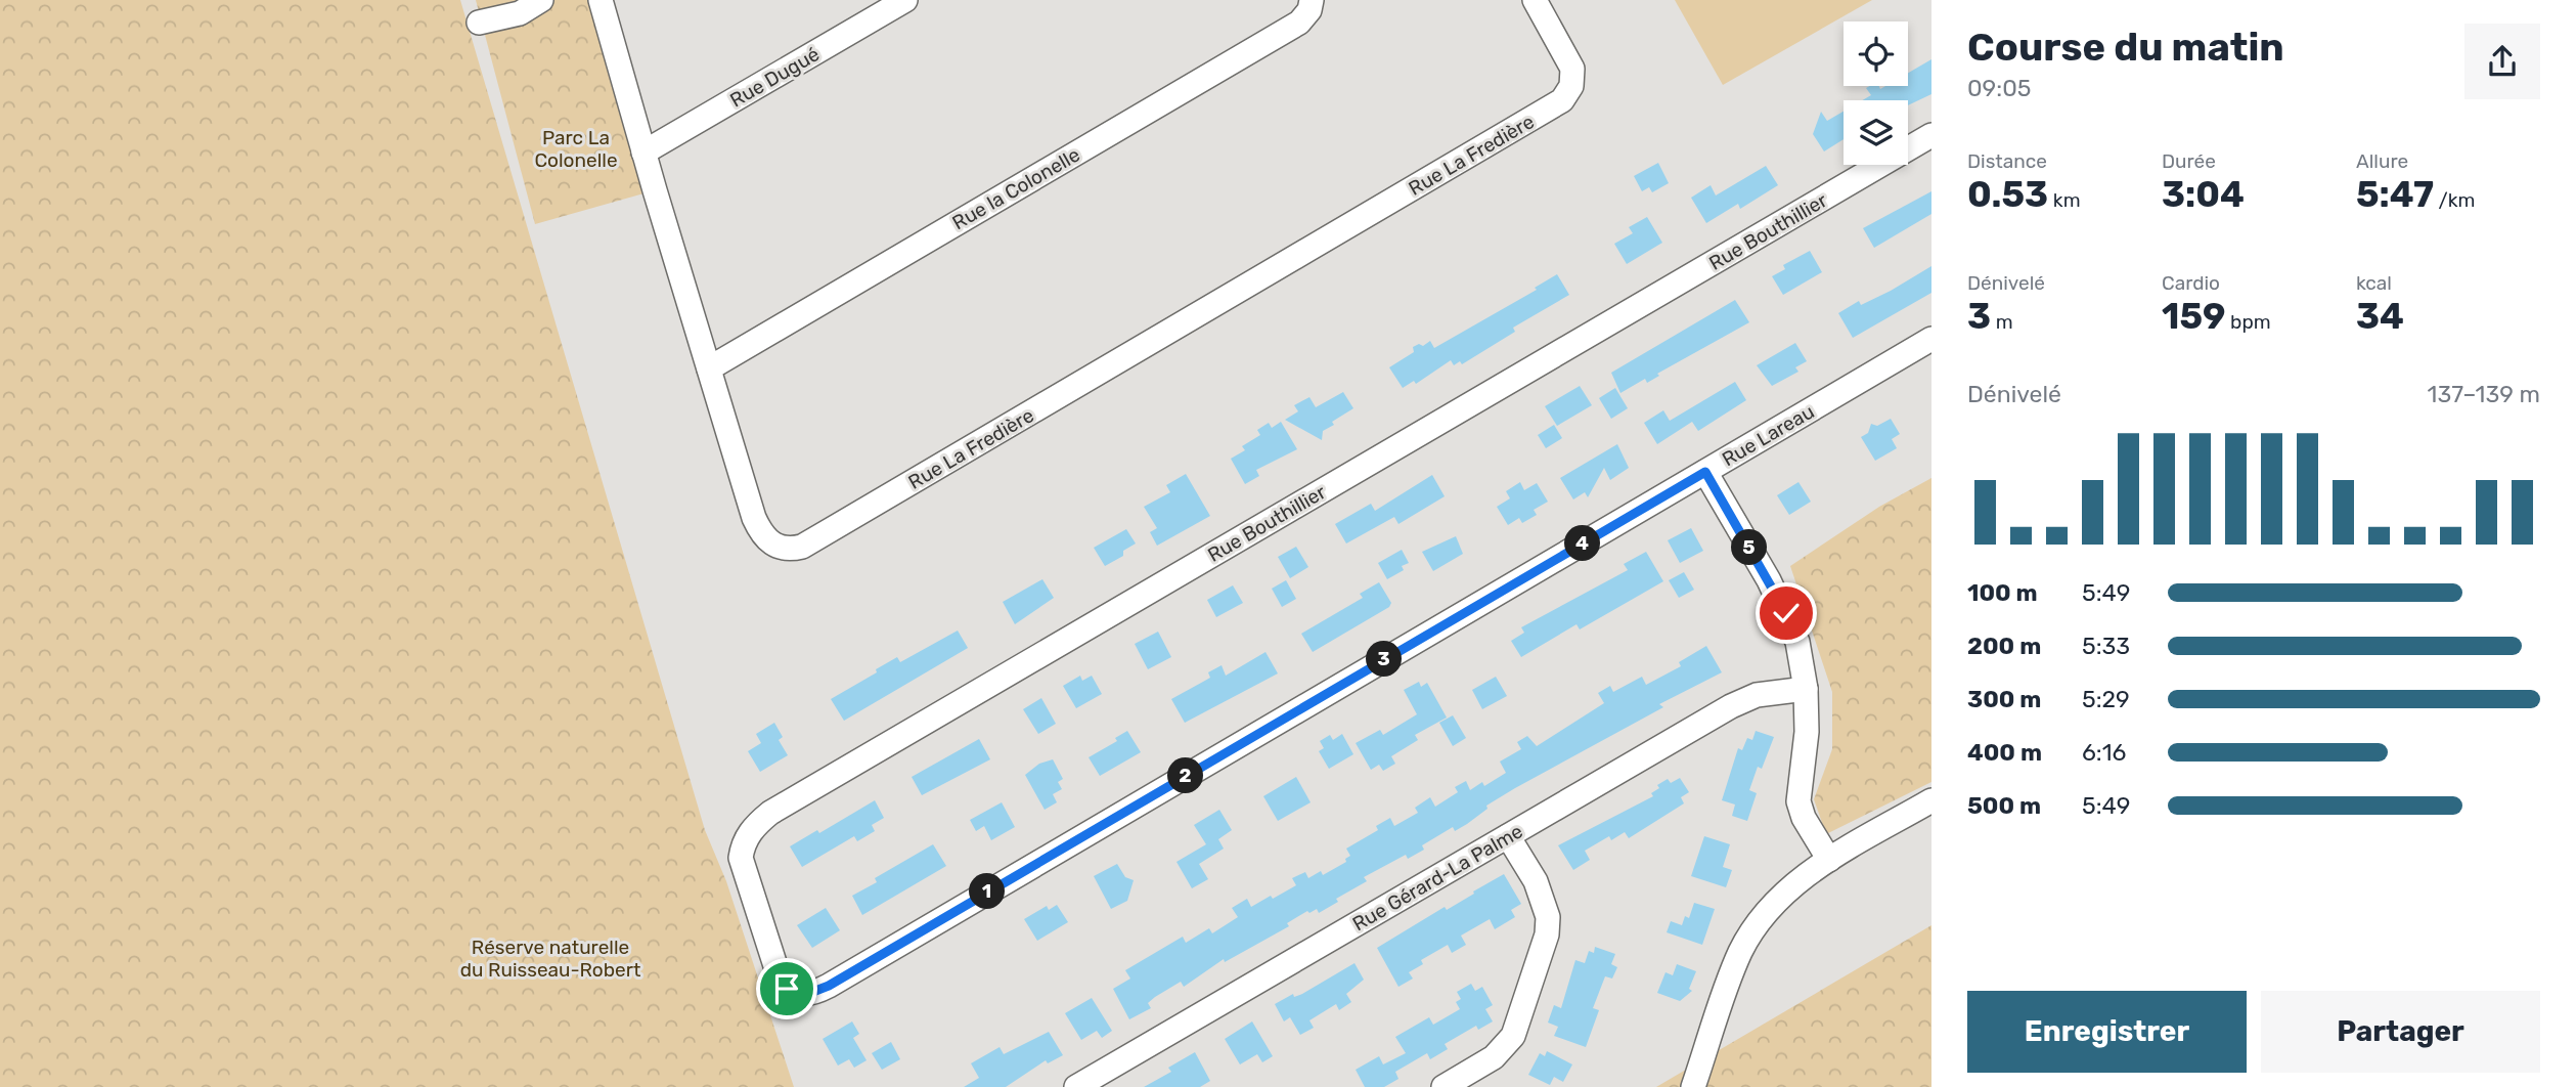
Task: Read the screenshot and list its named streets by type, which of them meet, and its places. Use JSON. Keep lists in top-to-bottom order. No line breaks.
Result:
{"streets":{"street":["Rue Dugué","Rue La Fredière","Rue la Colonelle","Rue Bouthillier","Rue Lareau","Rue Gérard-La Palme"]},"crossings":[["Rue Dugué","Rue La Fredière"],["Rue La Fredière","Rue la Colonelle"],["Rue Bouthillier","Rue Lareau"]],"parks":["Parc La Colonelle","Réserve naturelle du Ruisseau-Robert"],"page":{"heading":["Course du matin","09:05"],"stats":[["Distance","0.53 km"],["Durée","3:04"],["Allure","5:47 /km"],["Dénivelé","3 m"],["Cardio","159 bpm"],["kcal","34"]],"chart":["Dénivelé","137–139 m"],"pins":["4","5","3","2","1"],"list":[{"name":"100 m","note":"5:49"},{"name":"200 m","note":"5:33"},{"name":"300 m","note":"5:29"},{"name":"400 m","note":"6:16"},{"name":"500 m","note":"5:49"}],"buttons":["Enregistrer","Partager"]}}
